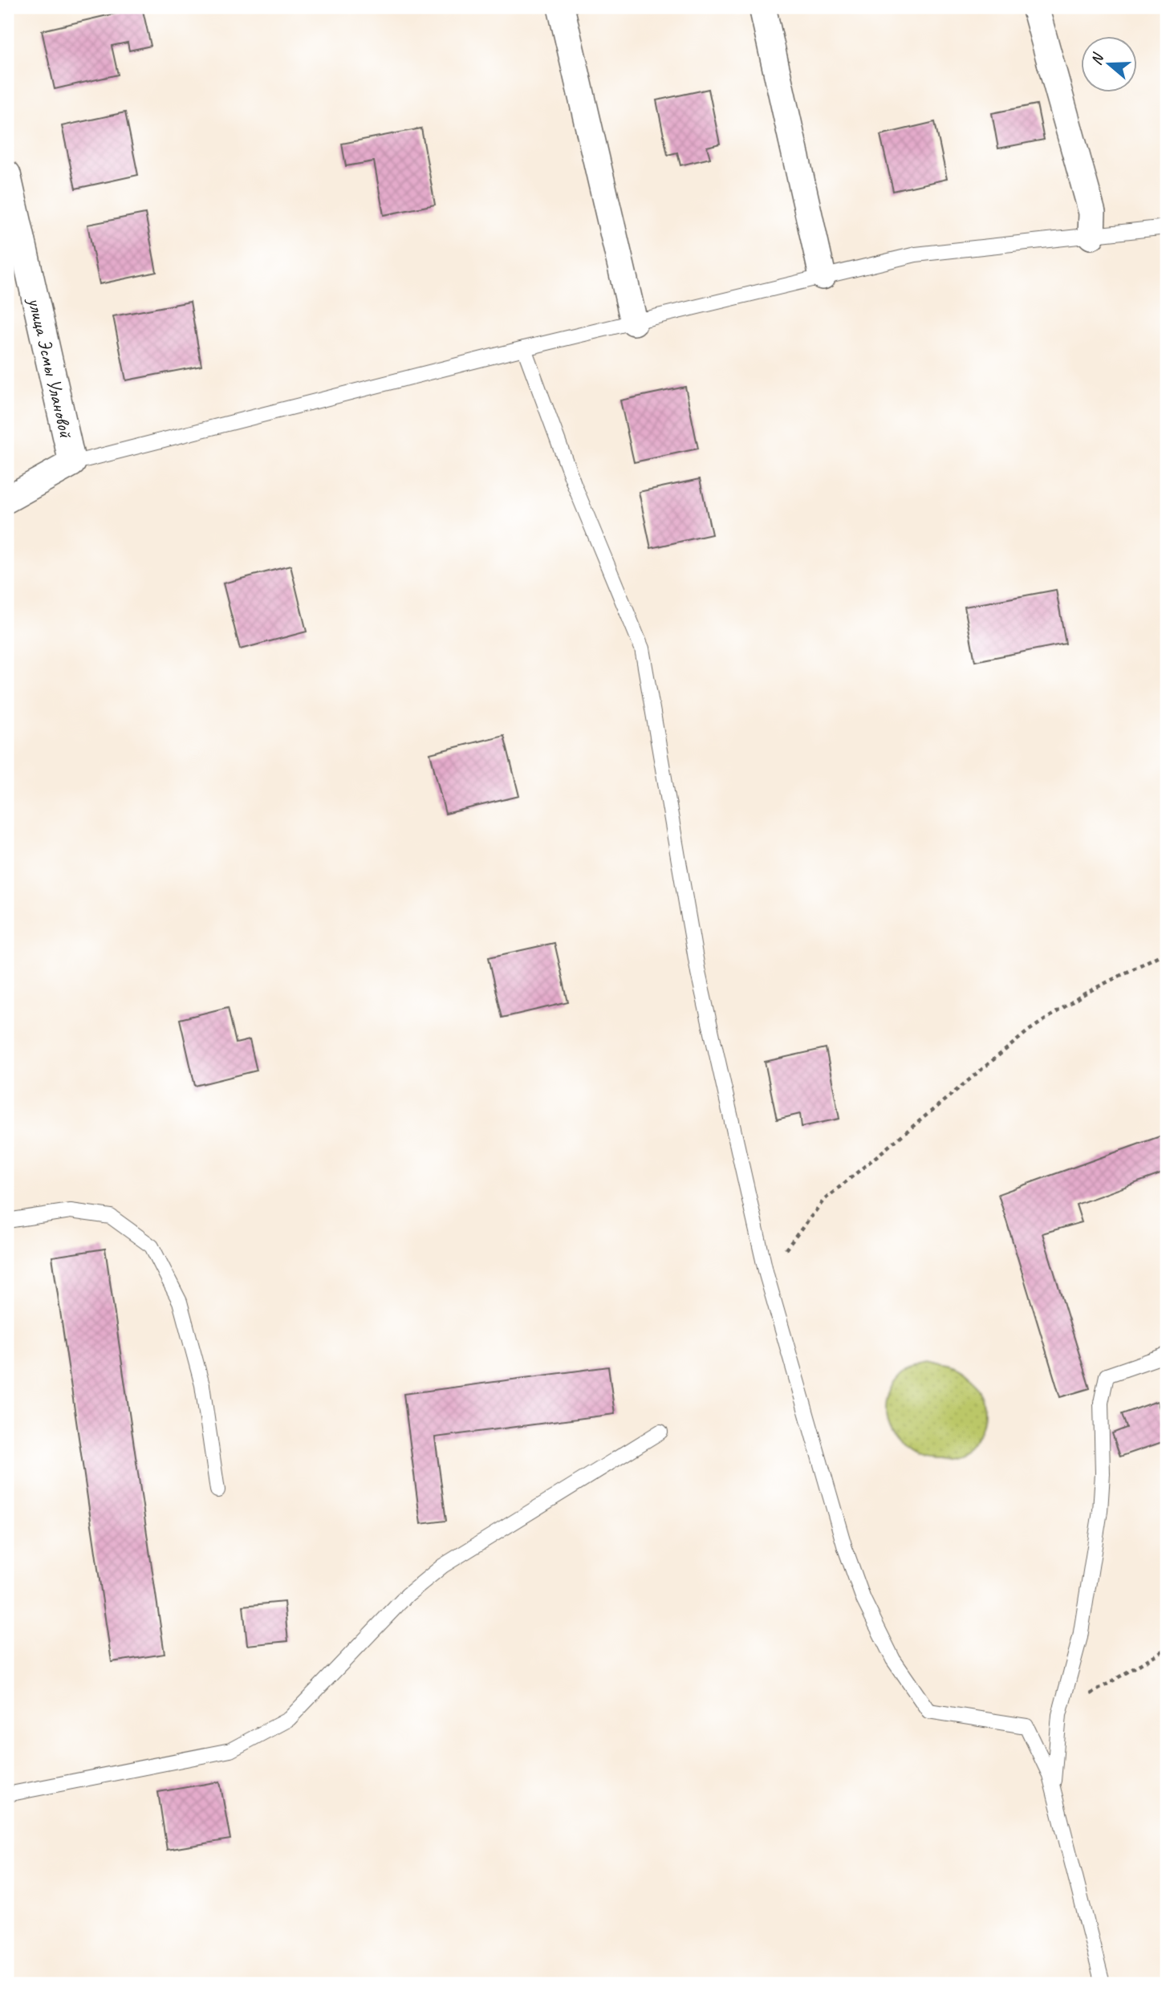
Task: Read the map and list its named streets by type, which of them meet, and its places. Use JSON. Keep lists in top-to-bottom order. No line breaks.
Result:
{"streets":{"street":["улица Эсмы Улановой"]},"north":"left"}
